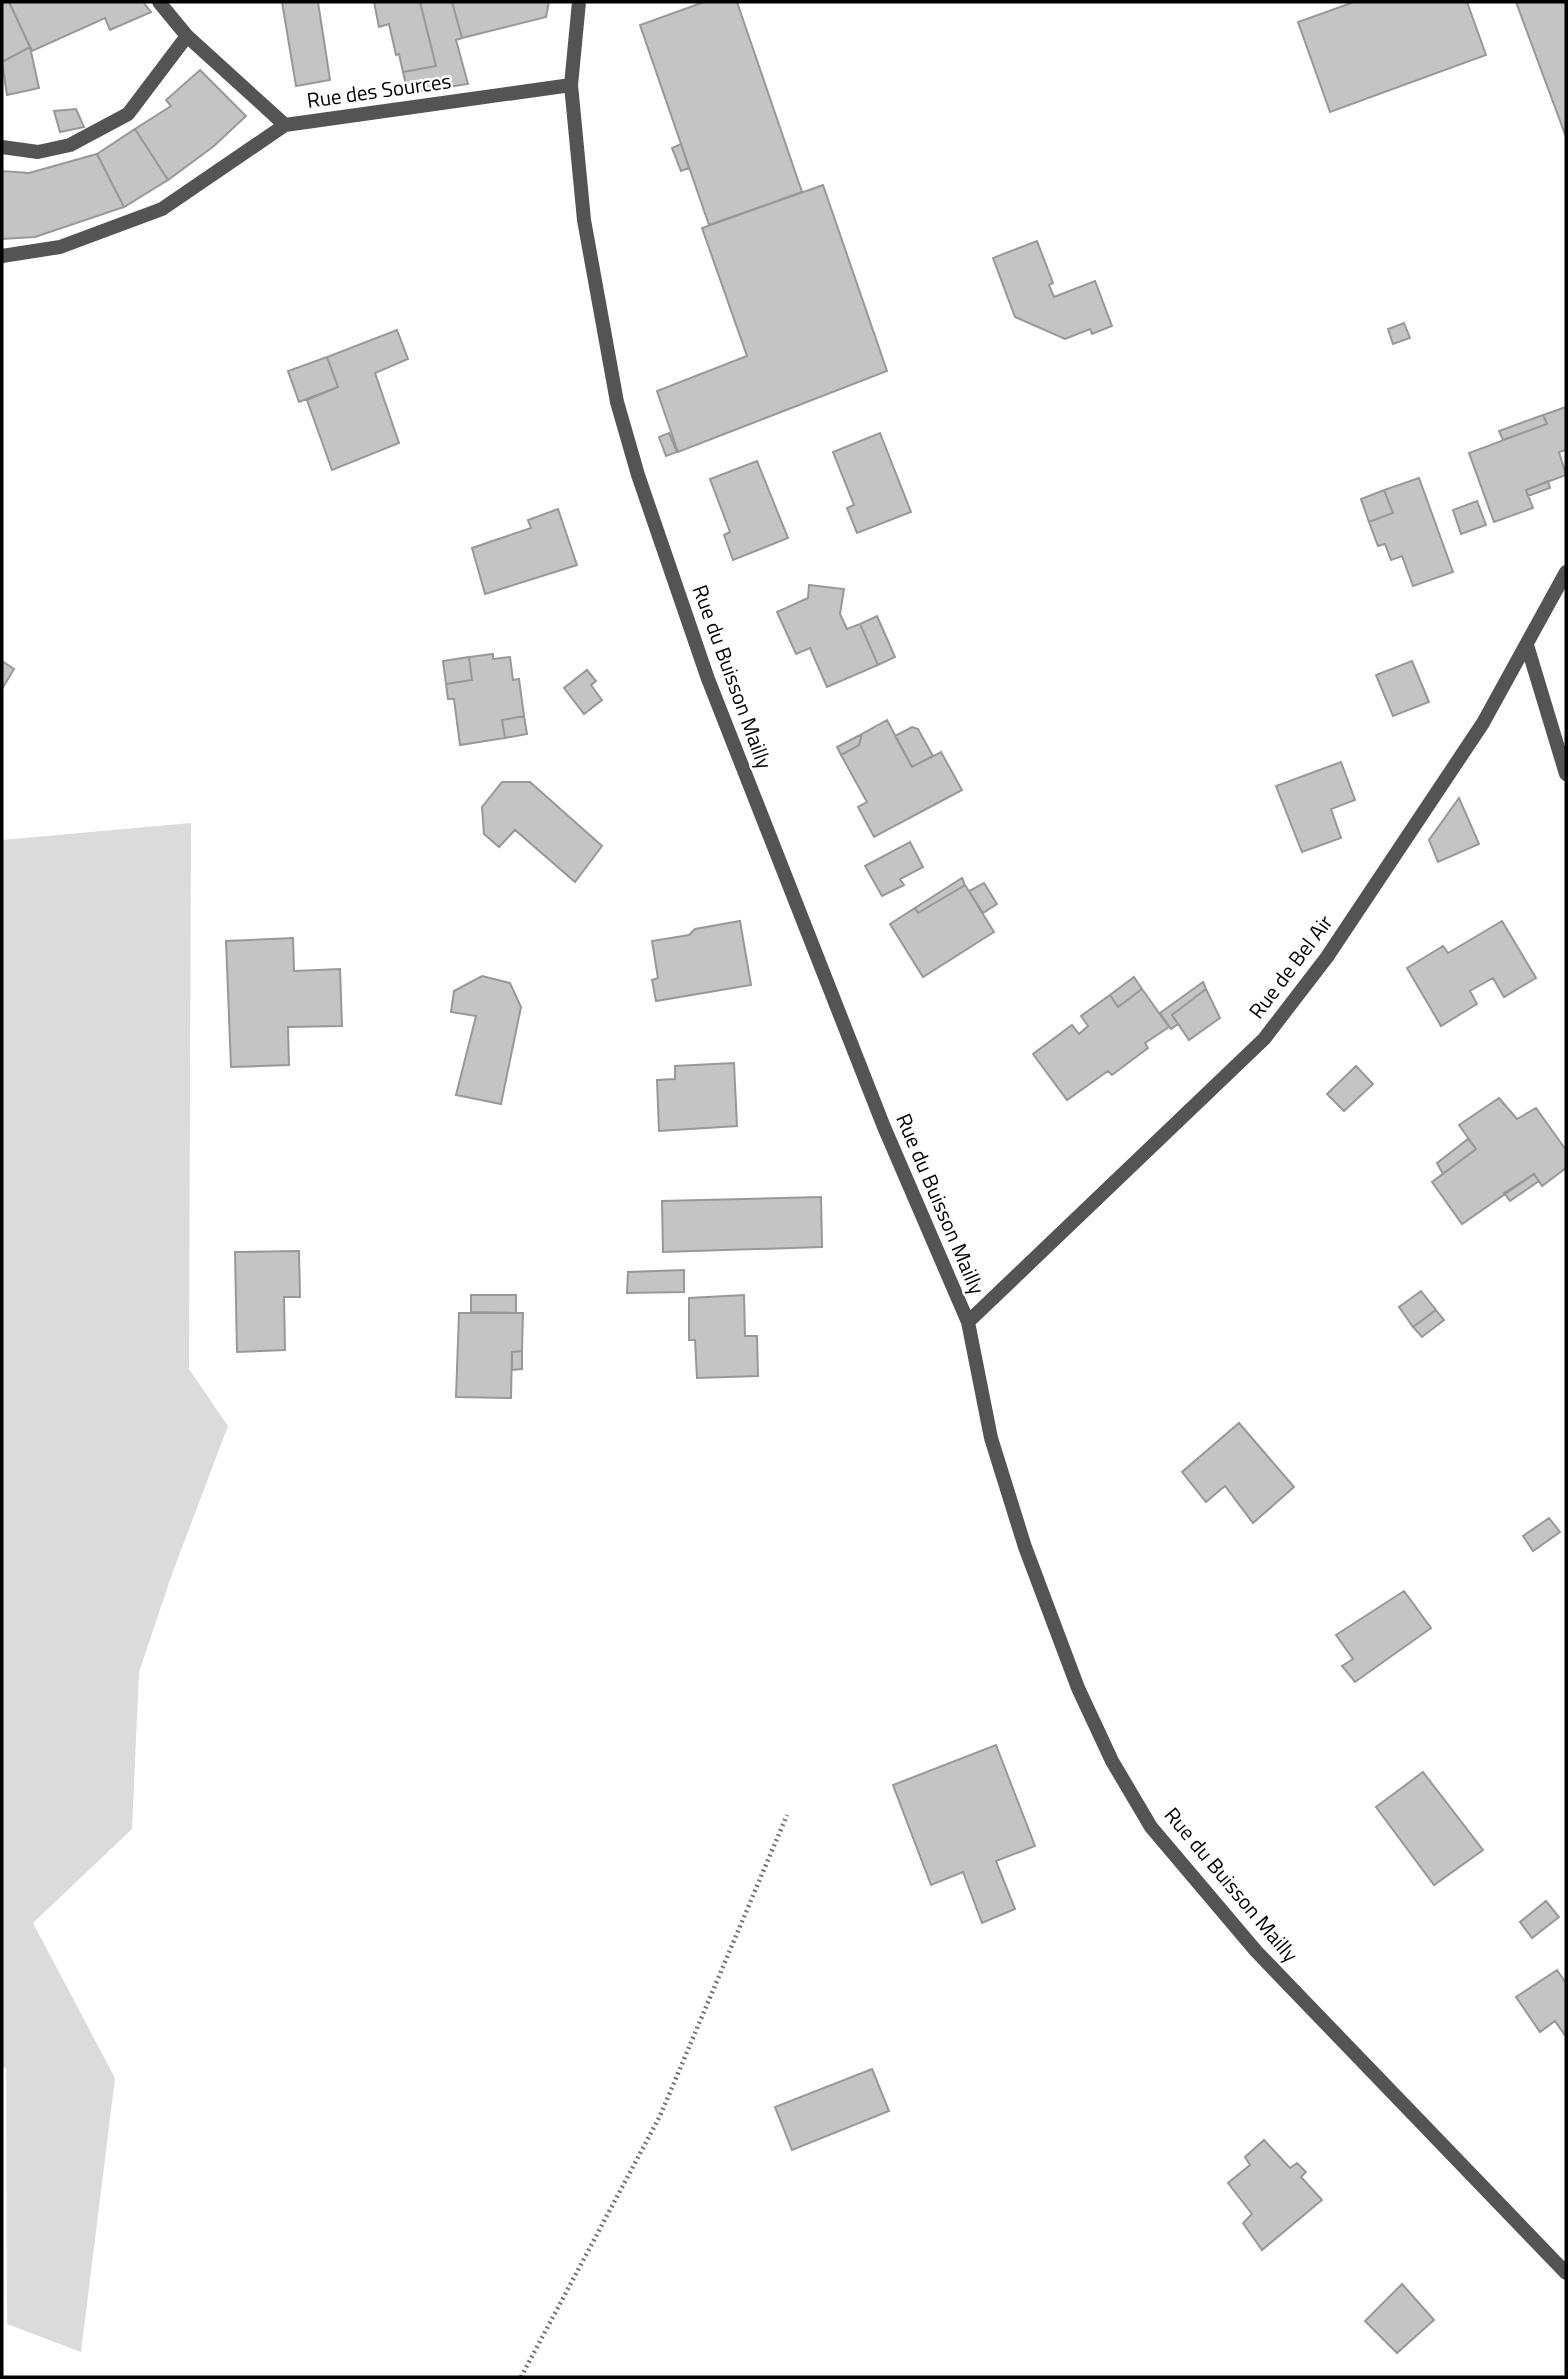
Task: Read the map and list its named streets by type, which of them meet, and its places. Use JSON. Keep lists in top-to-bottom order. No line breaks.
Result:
{"streets":{"street":["Rue des Sources","Rue du Buisson Mailly","Rue de Bel Air"]},"crossings":[["Rue des Sources","Rue du Buisson Mailly"],["Rue du Buisson Mailly","Rue de Bel Air"]]}
